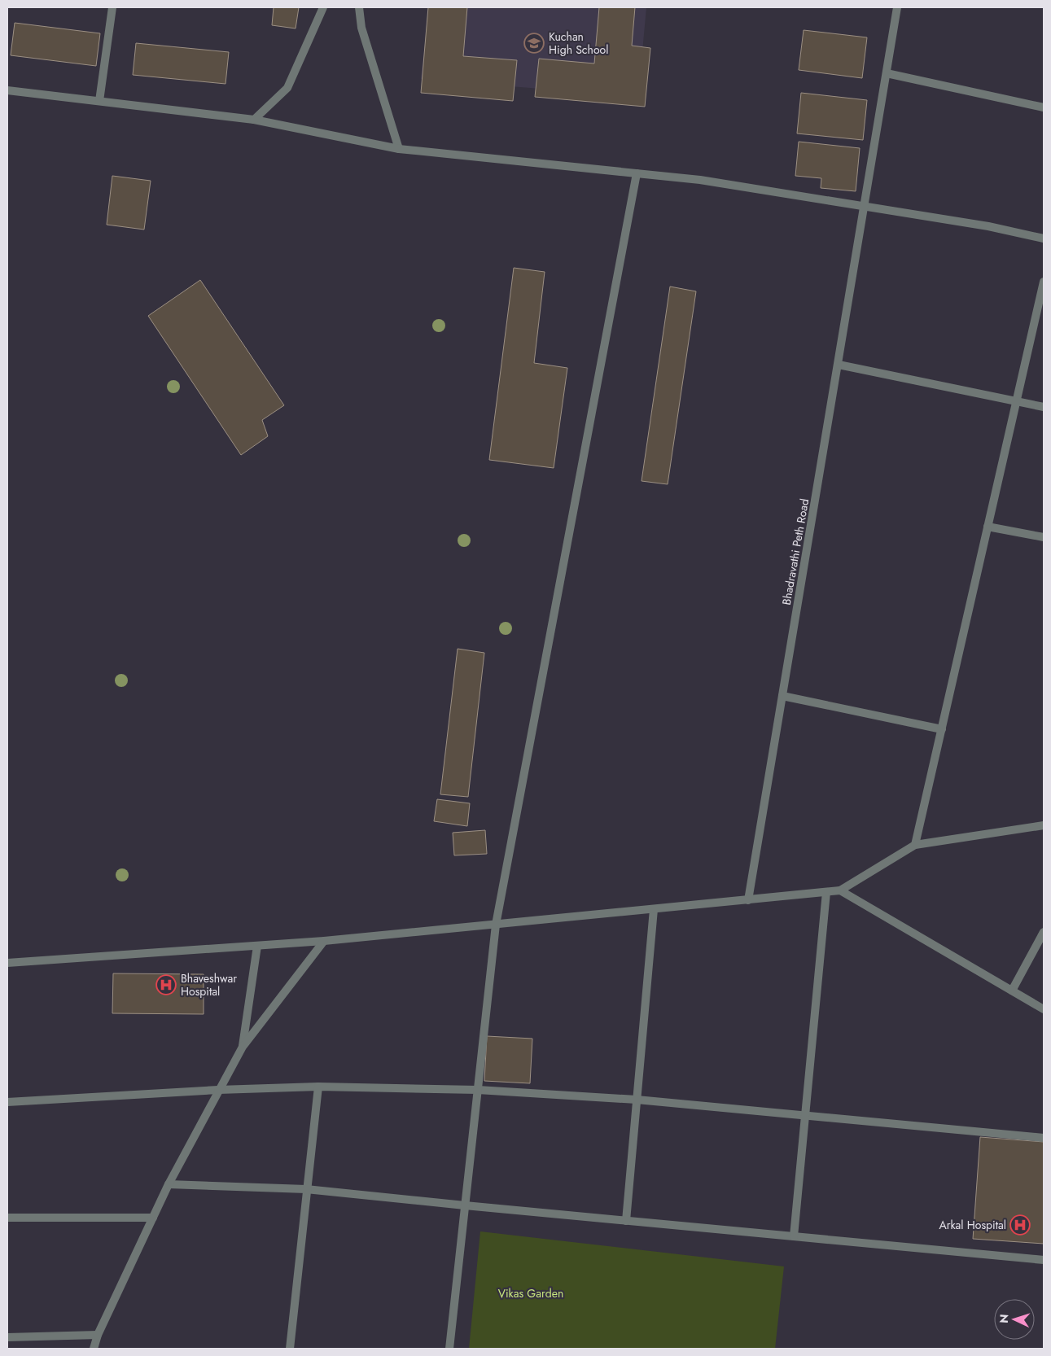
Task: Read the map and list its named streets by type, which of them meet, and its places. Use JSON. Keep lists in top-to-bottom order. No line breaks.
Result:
{"streets":{"street":["Bhadravathi Peth Road"]},"parks":["Vikas Garden"],"places":{"school or university":["Kuchan High School"],"hospital":["Bhaveshwar Hospital","Arkal Hospital"]},"north":"left"}
